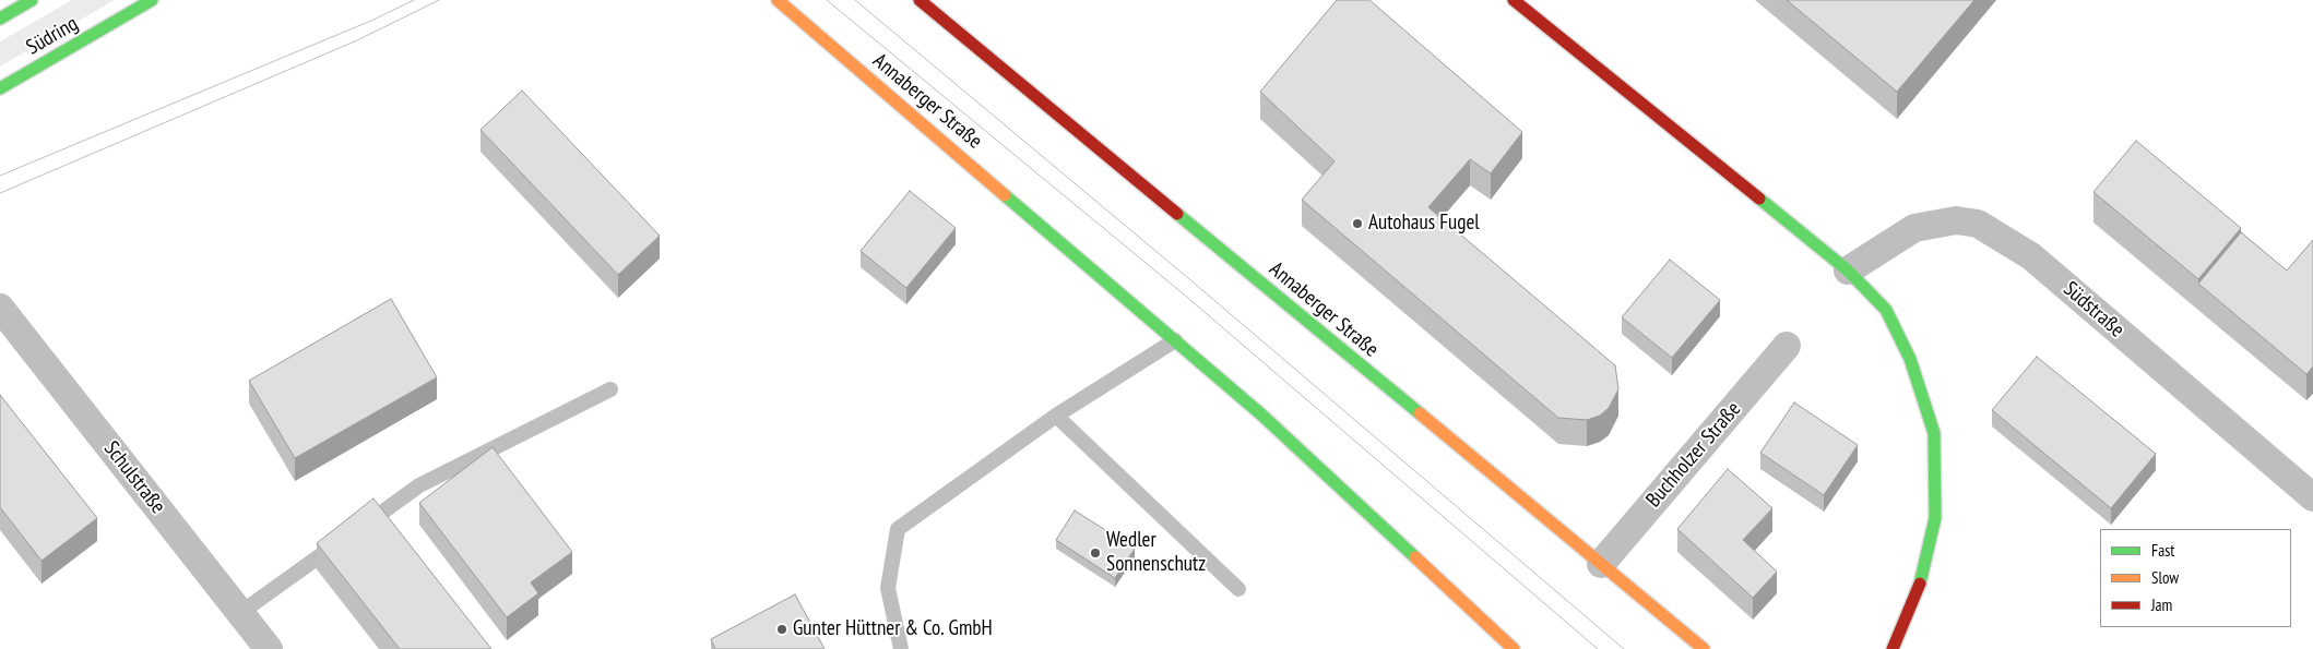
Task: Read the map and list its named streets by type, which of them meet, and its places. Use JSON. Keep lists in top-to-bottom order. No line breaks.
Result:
{"streets":{"main road":["Südring","Annaberger Straße"],"street":["Südstraße","Buchholzer Straße","Schulstraße"]},"crossings":[["Annaberger Straße","Buchholzer Straße"]],"places":["Autohaus Fugel","Wedler Sonnenschutz","Gunter Hüttner & Co. GmbH"],"legend":["Fast","Slow","Jam"]}
